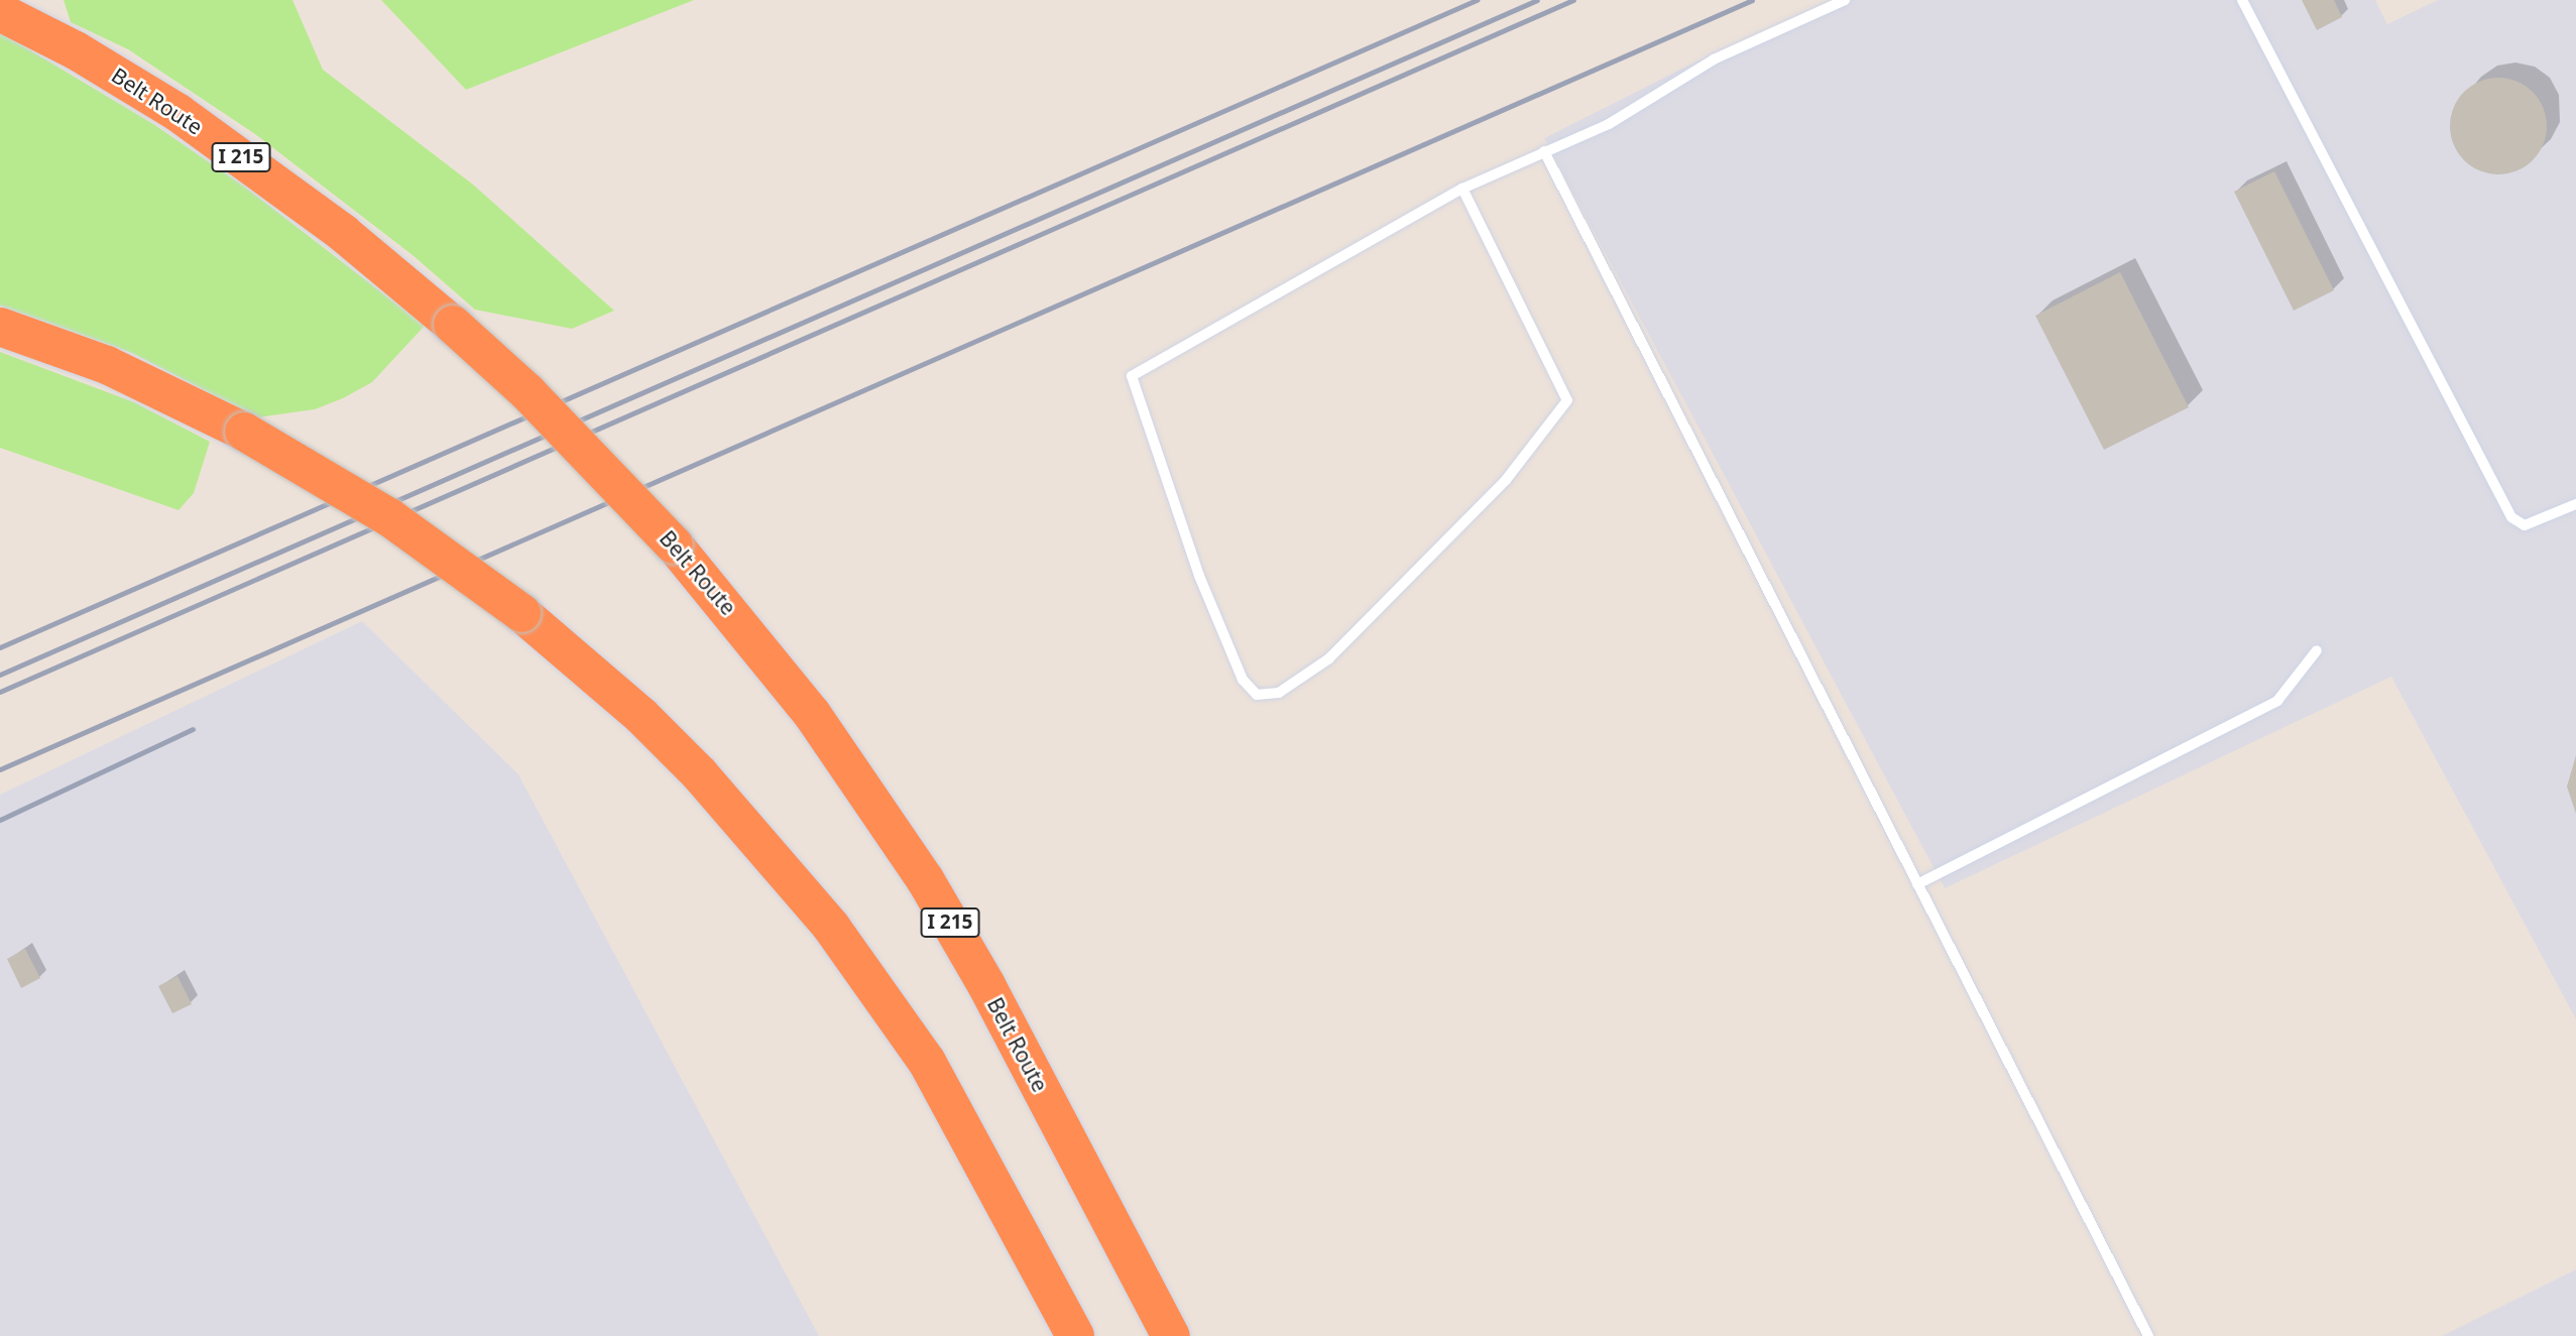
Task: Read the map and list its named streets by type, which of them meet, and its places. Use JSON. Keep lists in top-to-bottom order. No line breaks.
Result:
{"streets":{"highway":["Belt Route","I 215"]}}
